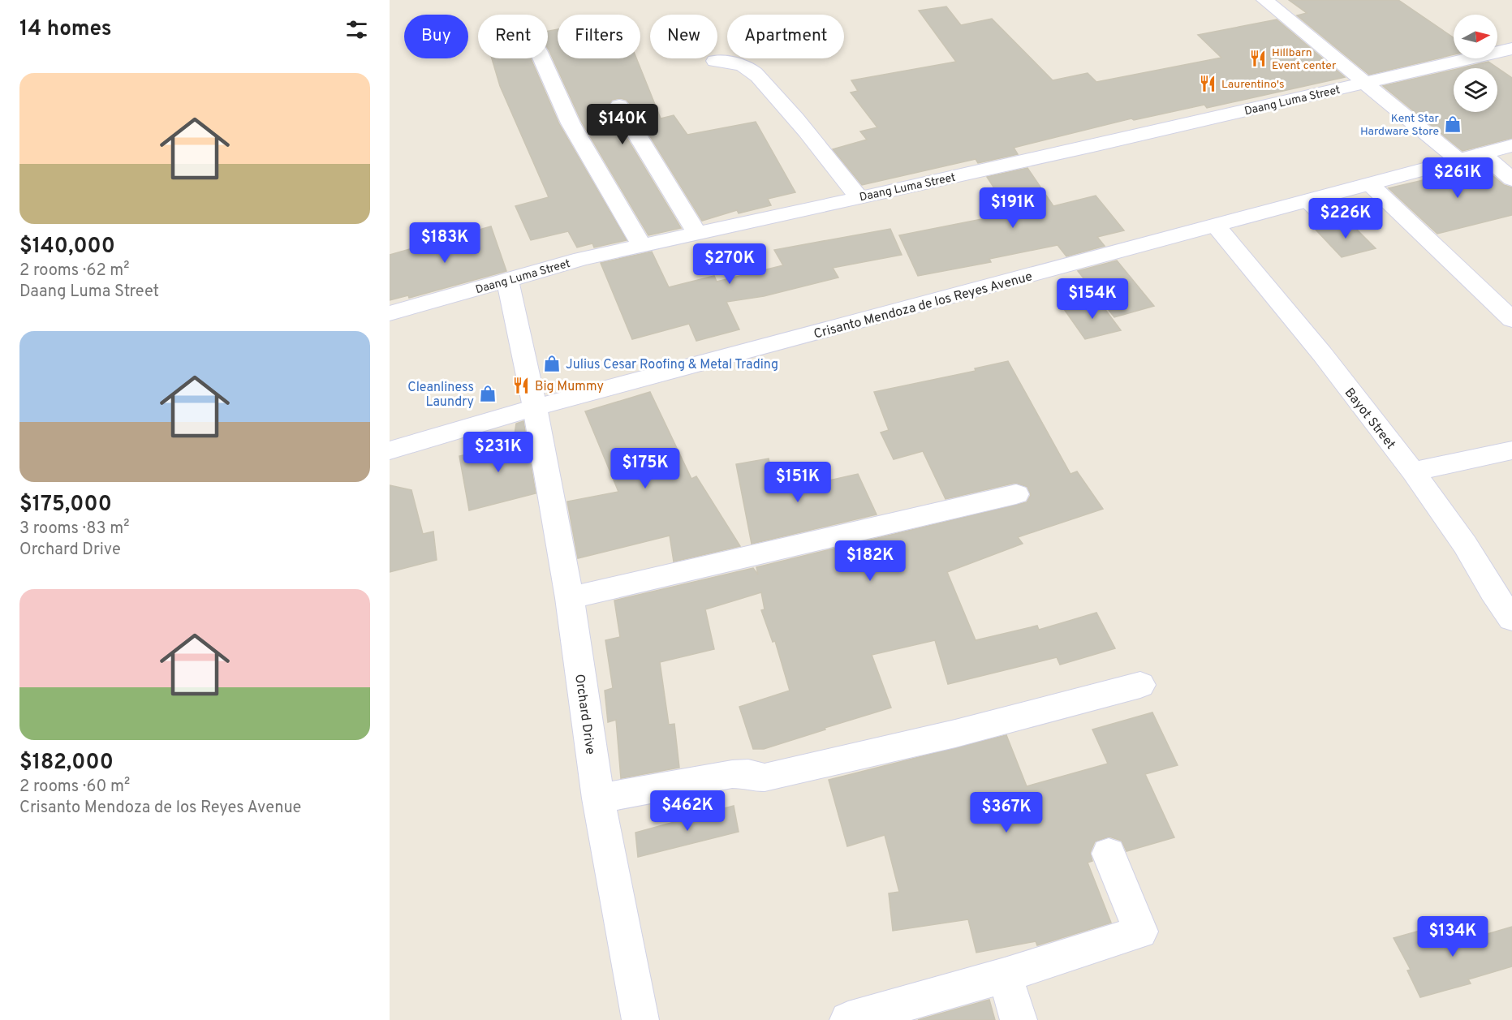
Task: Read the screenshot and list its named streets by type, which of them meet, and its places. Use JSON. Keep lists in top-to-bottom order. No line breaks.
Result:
{"streets":{"street":["Daang Luma Street","Crisanto Mendoza de los Reyes Avenue","Bayot Street","Orchard Drive"]},"crossings":[["Daang Luma Street","Orchard Drive"],["Crisanto Mendoza de los Reyes Avenue","Bayot Street"],["Crisanto Mendoza de los Reyes Avenue","Orchard Drive"]],"places":{"restaurant":["Hillbarn Event center","Laurentino's","Big Mummy"],"shop":["Kent Star Hardware Store","Julius Cesar Roofing & Metal Trading","Cleanliness Laundry"]},"north":"right","page":{"heading":"14 homes","chip":["Buy","Rent","Filters","New","Apartment"],"list":[{"name":"$140,000","note":"2 rooms · 62 m² · Daang Luma Street"},{"name":"$175,000","note":"3 rooms · 83 m² · Orchard Drive"},{"name":"$182,000","note":"2 rooms · 60 m² · Crisanto Mendoza de los Reyes Avenue"}],"price":["$140K","$261K","$191K","$226K","$183K","$270K","$154K","$231K","$175K","$151K","$182K","$462K","$367K","$134K"]}}
